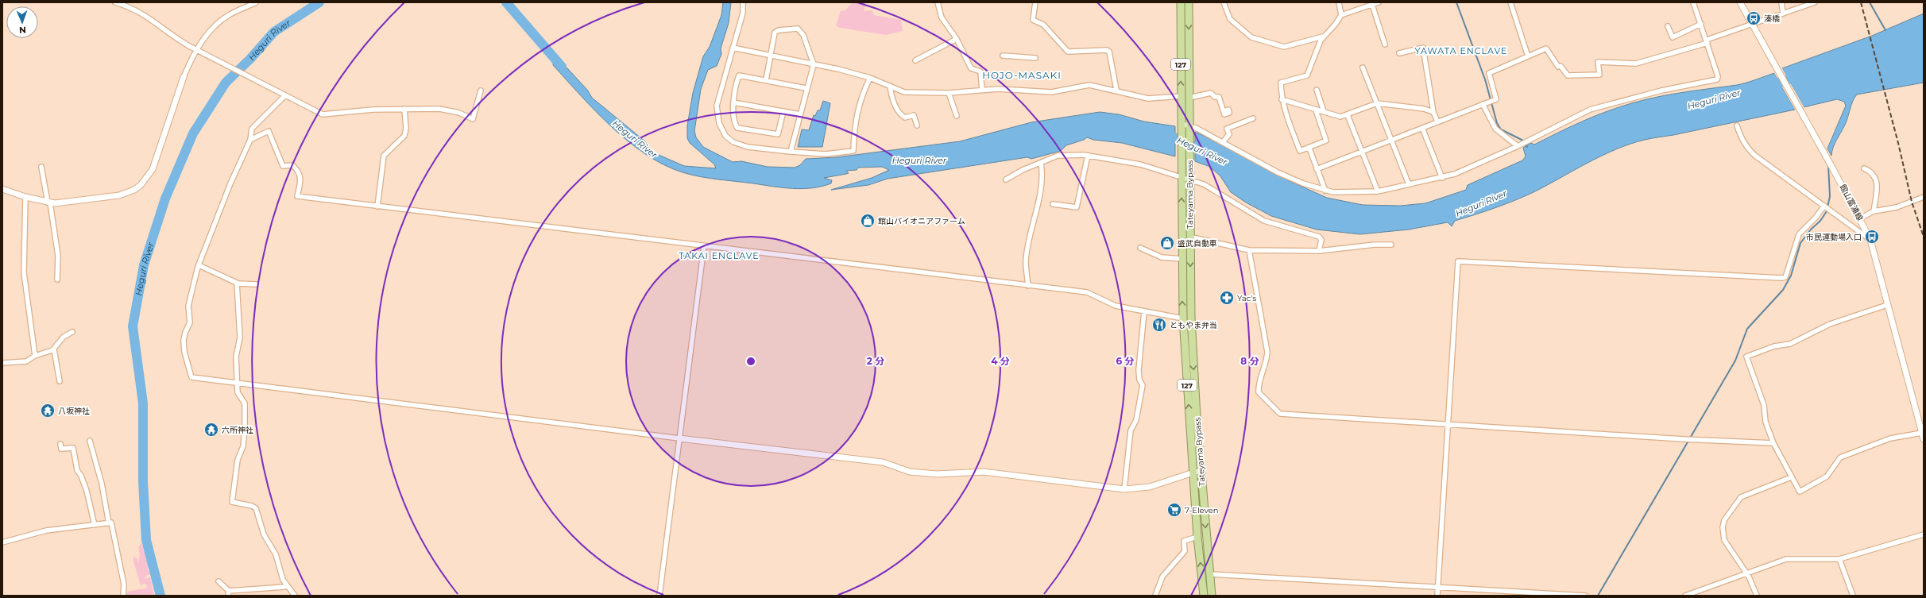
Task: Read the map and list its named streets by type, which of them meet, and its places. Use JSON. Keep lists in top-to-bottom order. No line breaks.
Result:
{"streets":{"highway":["127","Tateyama Bypass"],"street":["館山富浦線"]},"districts":["YAWATA ENCLAVE","HOJO-MASAKI","TAKAI ENCLAVE"],"water":["Heguri River"],"places":{"bus stop":["湊橋","市民運動場入口"],"shop":["館山パイオニアファーム","盛武自動車"],"pharmacy":["Yac's"],"restaurant":["ともやま弁当"],"temple":["八坂神社","六所神社"],"supermarket":["7-Eleven"]},"north":"bottom","rings":["2 分","4 分","6 分","8 分"]}
